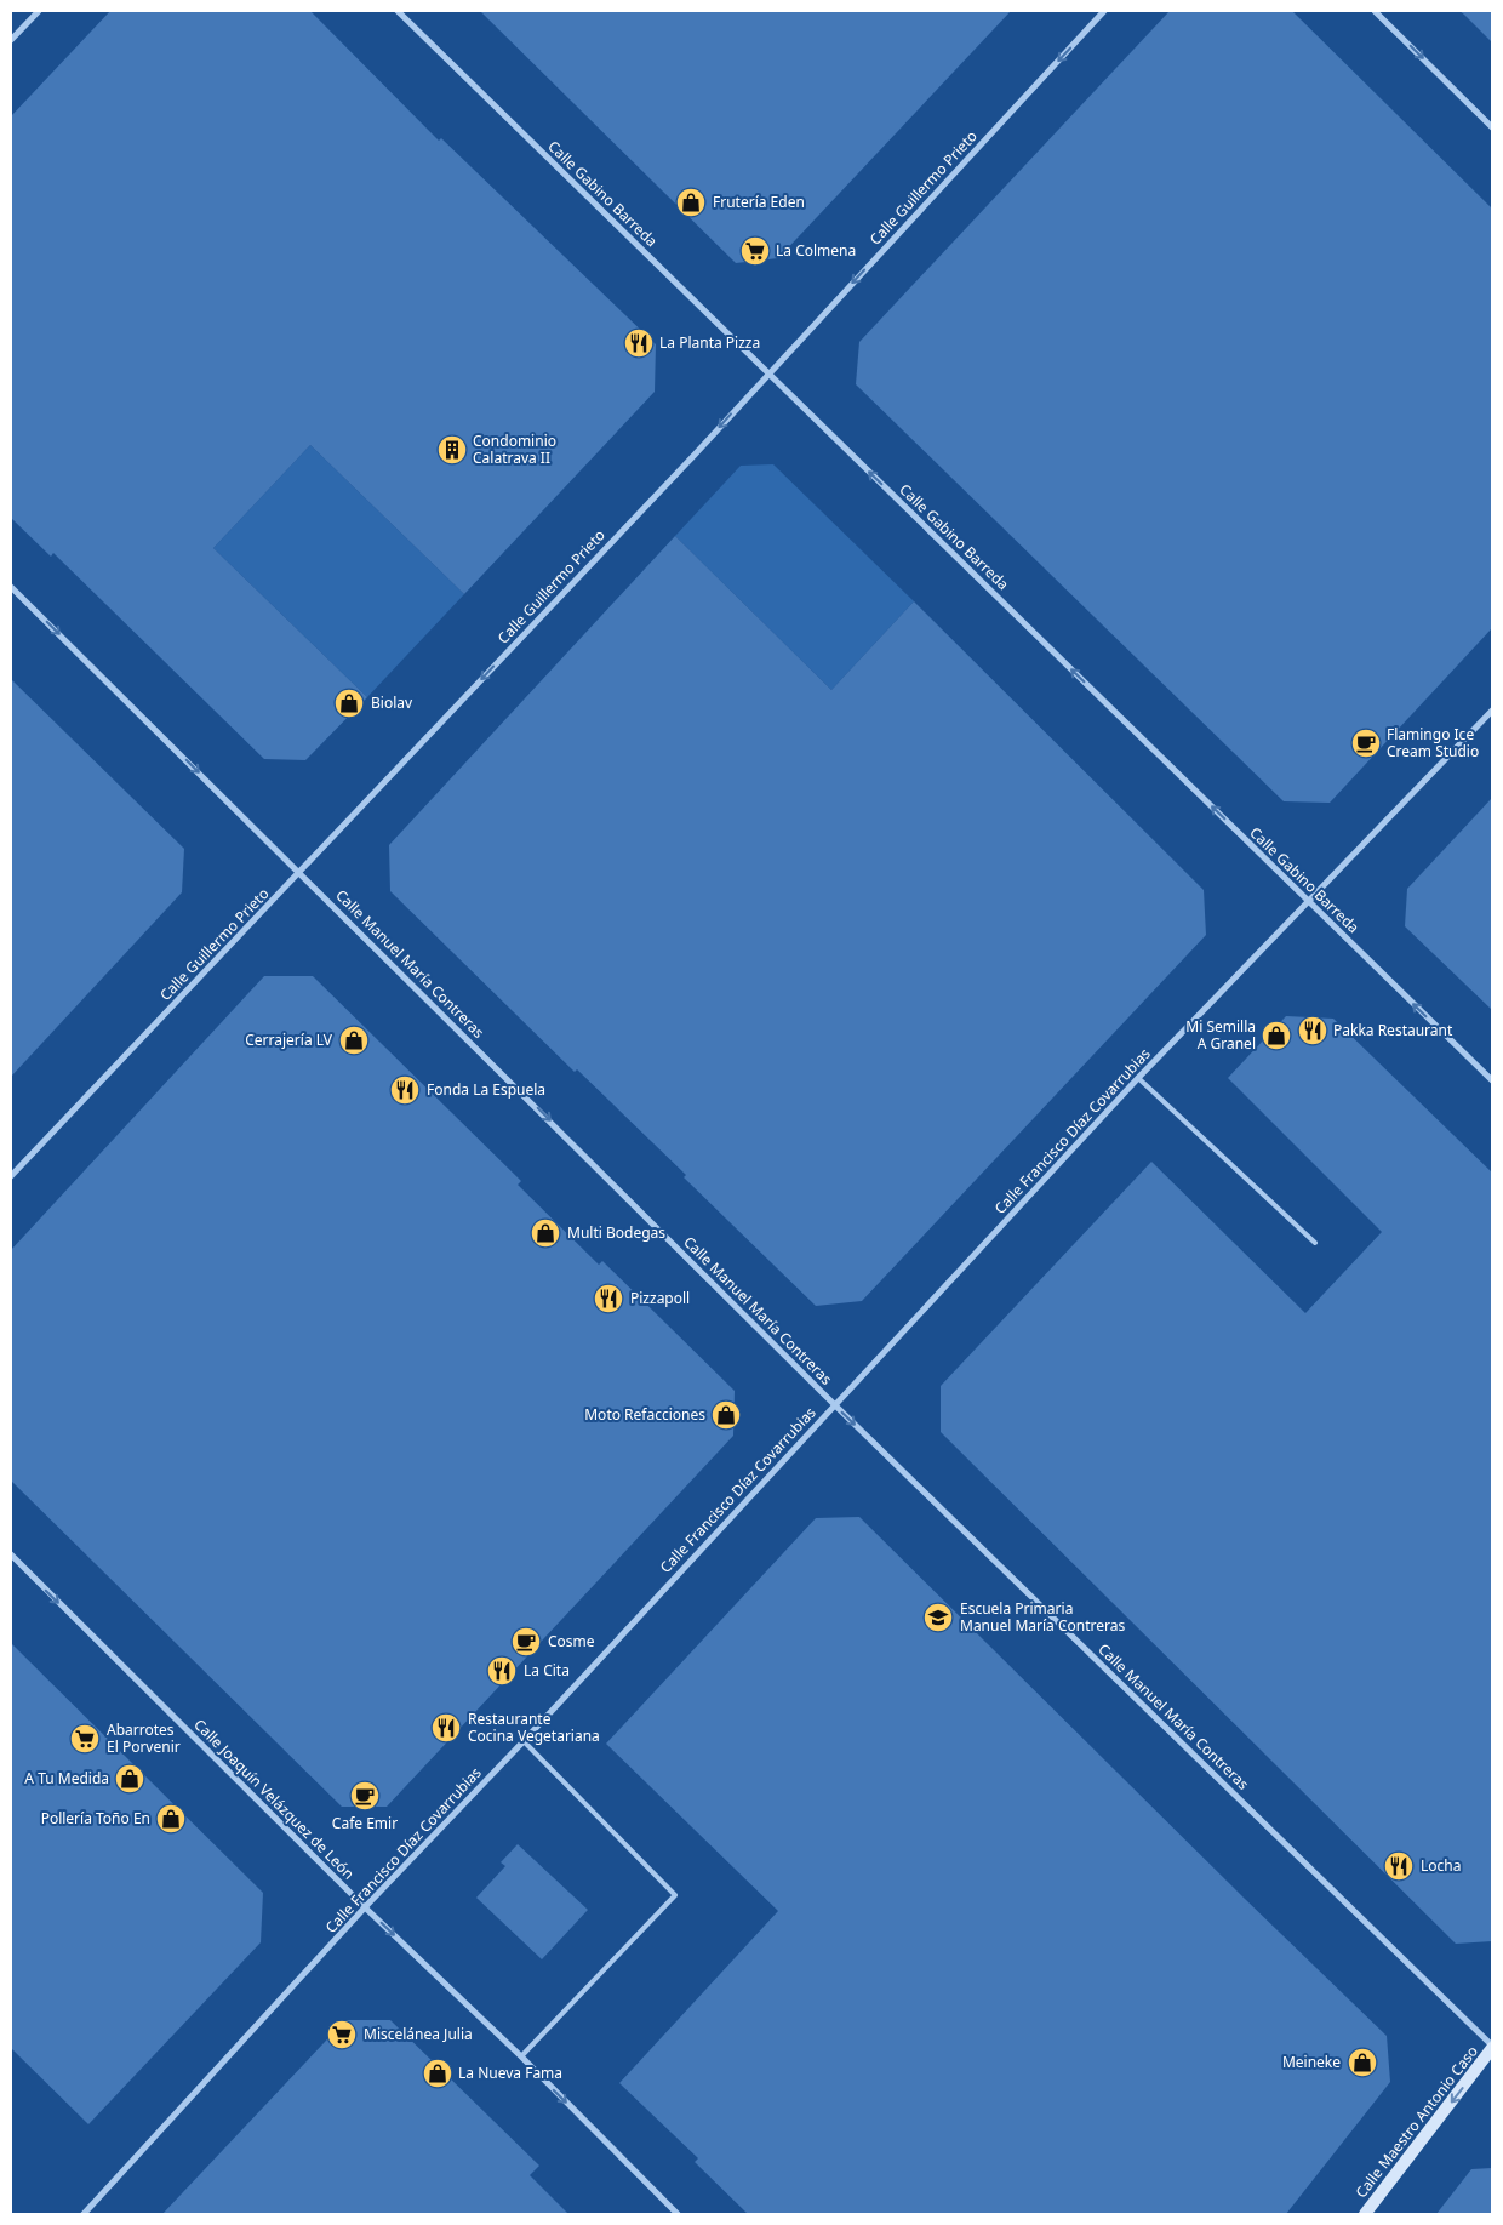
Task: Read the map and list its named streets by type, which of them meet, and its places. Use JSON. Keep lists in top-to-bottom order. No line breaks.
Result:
{"streets":{"main road":["Calle Maestro Antonio Caso"],"street":["Calle Guillermo Prieto","Calle Gabino Barreda","Calle Manuel María Contreras","Calle Francisco Díaz Covarrubias","Calle Joaquín Velázquez de León"]},"crossings":[["Calle Guillermo Prieto","Calle Gabino Barreda"],["Calle Guillermo Prieto","Calle Manuel María Contreras"],["Calle Gabino Barreda","Calle Francisco Díaz Covarrubias"],["Calle Manuel María Contreras","Calle Francisco Díaz Covarrubias"],["Calle Manuel María Contreras","Calle Maestro Antonio Caso"],["Calle Francisco Díaz Covarrubias","Calle Joaquín Velázquez de León"]],"one_way":["Calle Guillermo Prieto","Calle Gabino Barreda","Calle Manuel María Contreras","Calle Joaquín Velázquez de León","Calle Maestro Antonio Caso"],"places":{"shop":["Frutería Eden","Biolav","Mi Semilla A Granel","Cerrajería LV","Multi Bodegas","Moto Refacciones","A Tu Medida","Pollería Toño En","Meineke","La Nueva Fama"],"supermarket":["La Colmena","Abarrotes El Porvenir","Miscelánea Julia"],"restaurant":["La Planta Pizza","Pakka Restaurant","Fonda La Espuela","Pizzapoll","La Cita","Restaurante Cocina Vegetariana","Locha"],"building":["Condominio Calatrava II"],"cafe":["Flamingo Ice Cream Studio","Cosme","Cafe Emir"],"school or university":["Escuela Primaria Manuel María Contreras"]}}
